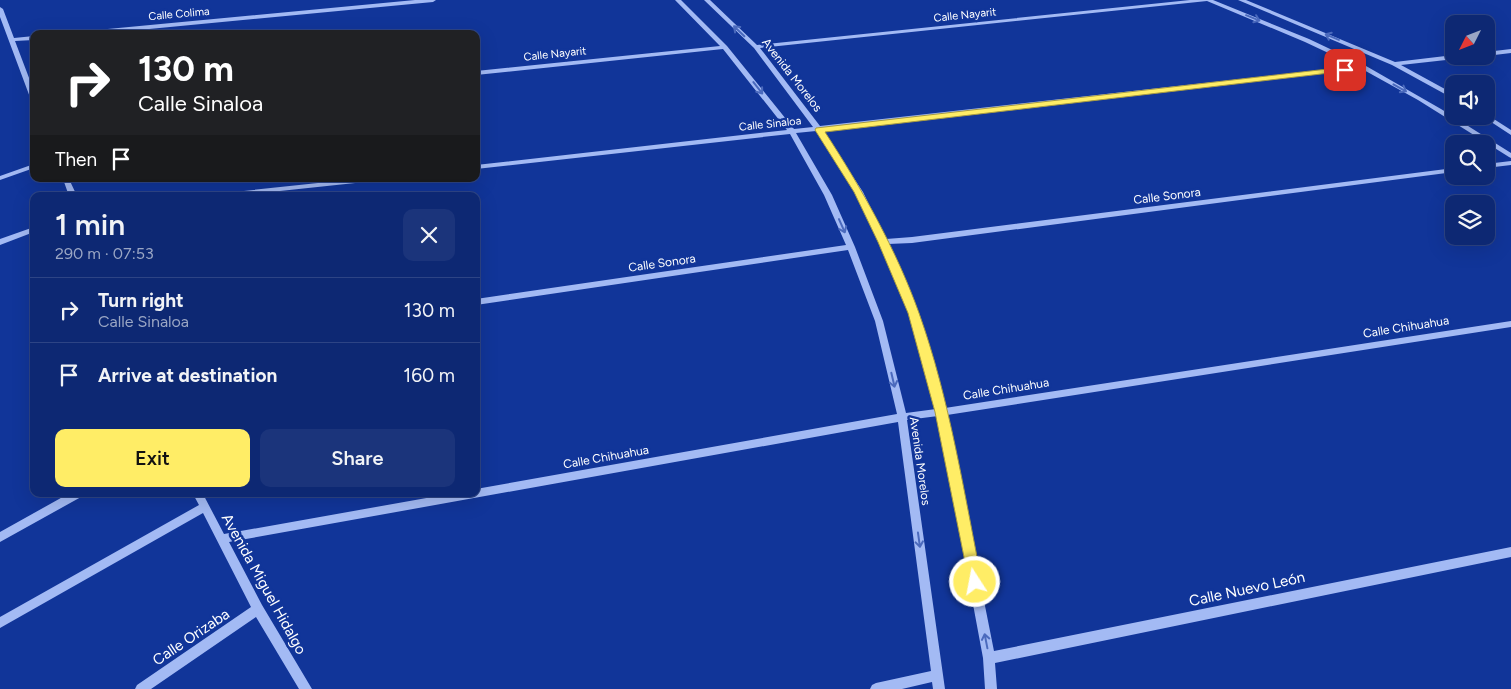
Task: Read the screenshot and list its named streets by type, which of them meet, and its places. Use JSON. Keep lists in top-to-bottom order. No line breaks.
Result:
{"streets":{"street":["Calle Colima","Calle Nayarit","Avenida Morelos","Calle Sinaloa","Calle Sonora","Calle Chihuahua","Avenida Miguel Hidalgo","Calle Nuevo León","Calle Orizaba"]},"crossings":[["Calle Nayarit","Avenida Morelos"],["Avenida Morelos","Calle Sinaloa"],["Avenida Morelos","Calle Sonora"],["Avenida Morelos","Calle Chihuahua"],["Avenida Morelos","Calle Nuevo León"],["Avenida Miguel Hidalgo","Calle Orizaba"]],"north":"bottom left","page":{"turn":["130 m","Calle Sinaloa"],"then":"Then","heading":["1 min","290 m · 07:53"],"list":[{"name":"Turn right","note":"Calle Sinaloa","value":"130 m"},{"name":"Arrive at destination","value":"160 m"}],"buttons":["Exit","Share"]}}
